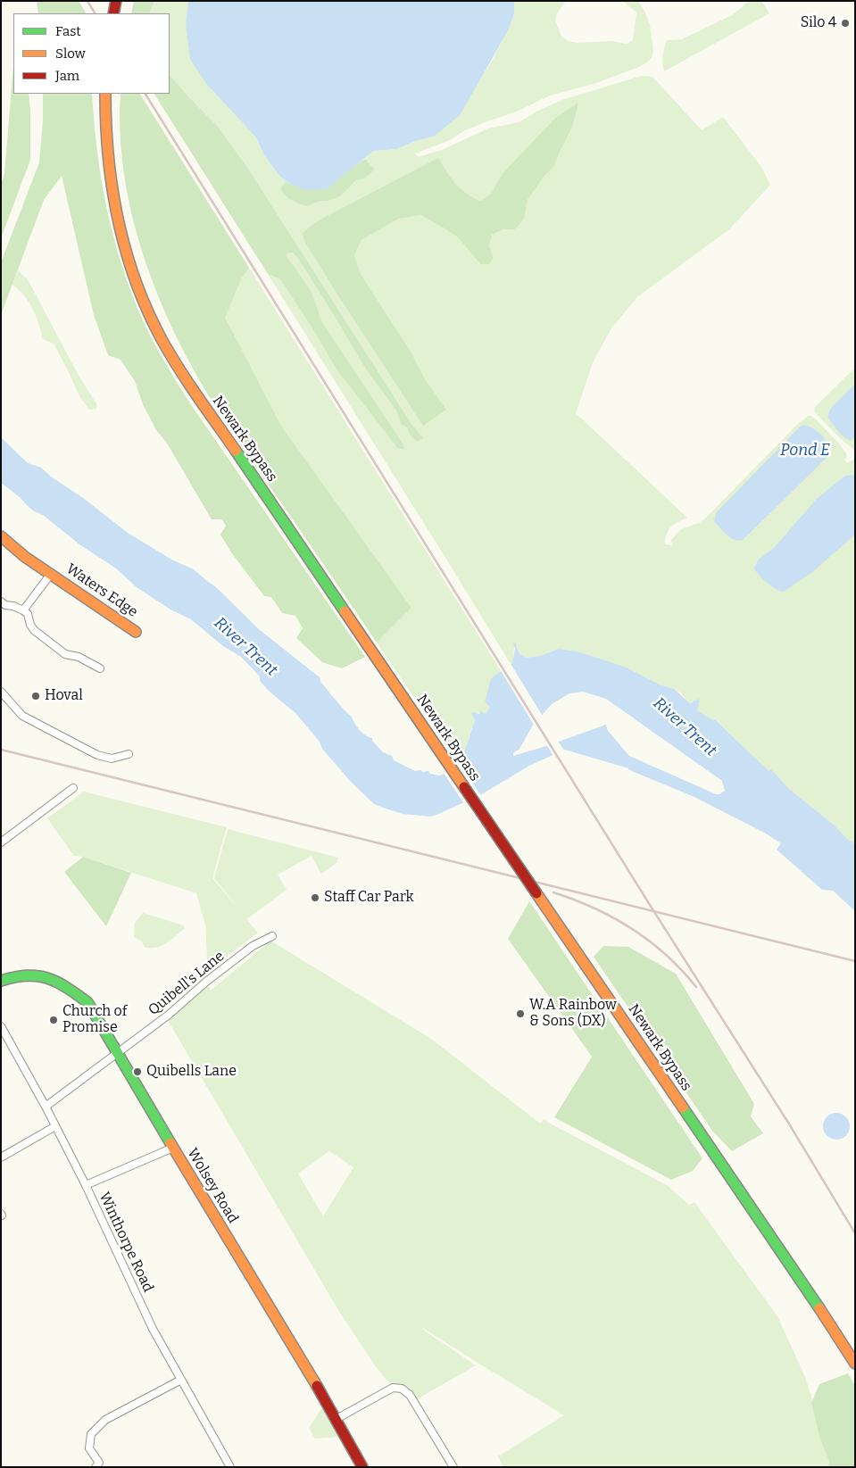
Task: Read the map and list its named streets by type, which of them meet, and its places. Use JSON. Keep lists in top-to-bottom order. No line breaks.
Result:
{"streets":{"main road":["Newark Bypass","Waters Edge","Wolsey Road"],"street":["Quibell's Lane","Winthorpe Road"]},"crossings":[["Quibell's Lane","Wolsey Road"],["Quibell's Lane","Winthorpe Road"]],"water":["Pond E","River Trent"],"places":["Silo 4","Hoval","Staff Car Park","W.A Rainbow & Sons (DX)","Church of Promise","Quibells Lane"],"legend":["Fast","Slow","Jam"]}
